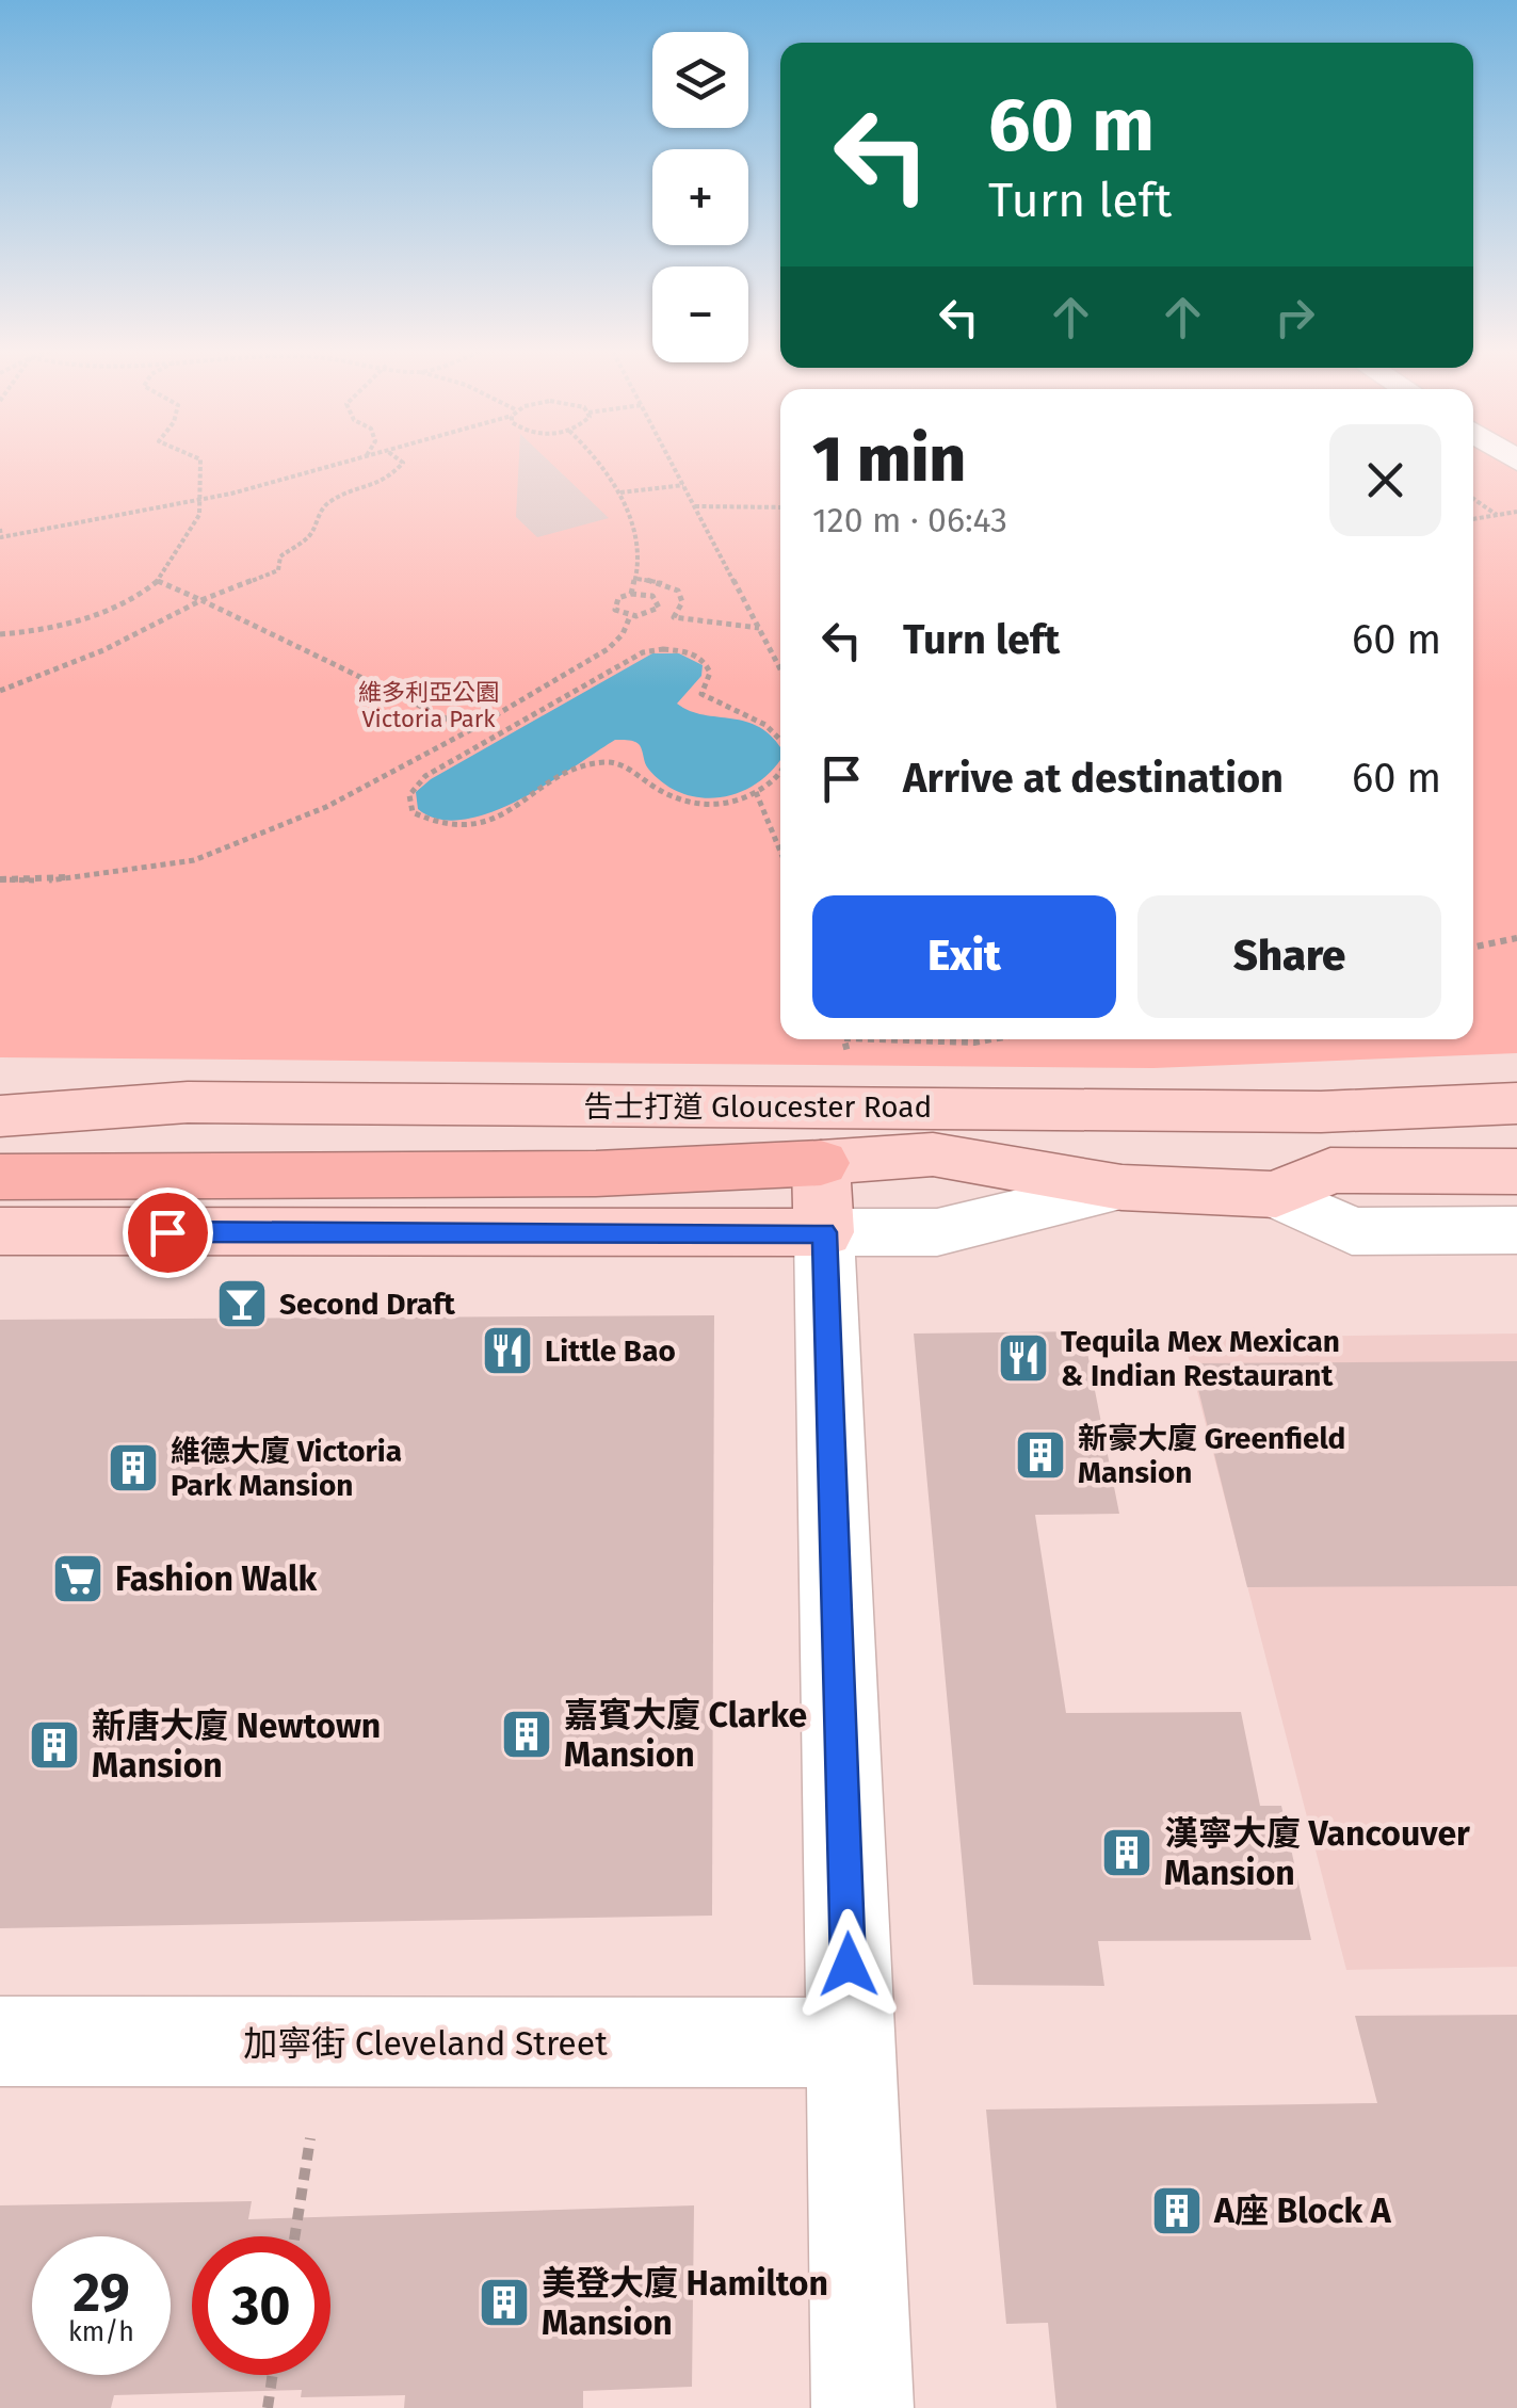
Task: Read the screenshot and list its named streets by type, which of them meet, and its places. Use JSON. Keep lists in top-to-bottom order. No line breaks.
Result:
{"streets":{"main road":["告士打道 Gloucester Road"],"street":["加寧街 Cleveland Street"]},"parks":["維多利亞公園 Victoria Park"],"places":{"bar":["Second Draft"],"restaurant":["Little Bao","Tequila Mex Mexican & Indian Restaurant"],"building":["新豪大廈 Greenfield Mansion","維德大廈 Victoria Park Mansion","嘉賓大廈 Clarke Mansion","新唐大廈 Newtown Mansion","漢寧大廈 Vancouver Mansion","A座 Block A","美登大廈 Hamilton Mansion"],"supermarket":["Fashion Walk"]},"page":{"map_buttons":["+","−"],"turn":["60 m","Turn left"],"heading":["1 min","120 m · 06:43"],"list":[{"name":"Turn left","value":"60 m"},{"name":"Arrive at destination","value":"60 m"}],"buttons":["Exit","Share"],"speed":"29 km/h","limit":"30"}}
